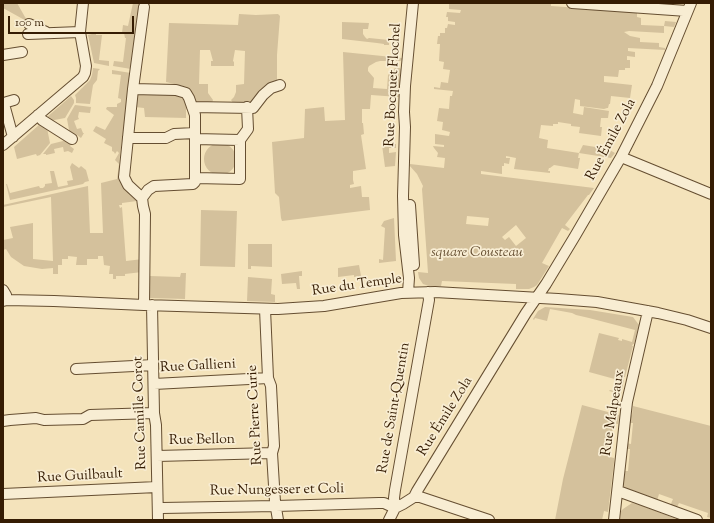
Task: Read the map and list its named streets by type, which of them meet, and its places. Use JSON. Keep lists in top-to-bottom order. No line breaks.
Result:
{"streets":{"street":["Rue Bocquet Flochel","Rue Émile Zola","Rue du Temple","Rue Gallieni","Rue de Saint-Quentin","Rue Camille Corot","Rue Malpeaux","Rue Pierre Curie","Rue Bellon","Rue Guilbault","Rue Nungesser et Coli"]},"crossings":[["Rue Bocquet Flochel","Rue du Temple"],["Rue Émile Zola","Rue du Temple"],["Rue Émile Zola","Rue de Saint-Quentin"],["Rue Émile Zola","Rue Nungesser et Coli"],["Rue du Temple","Rue de Saint-Quentin"],["Rue du Temple","Rue Camille Corot"],["Rue du Temple","Rue Malpeaux"],["Rue du Temple","Rue Pierre Curie"],["Rue Gallieni","Rue Camille Corot"],["Rue Gallieni","Rue Pierre Curie"],["Rue de Saint-Quentin","Rue Nungesser et Coli"],["Rue Camille Corot","Rue Bellon"],["Rue Camille Corot","Rue Guilbault"],["Rue Camille Corot","Rue Nungesser et Coli"],["Rue Pierre Curie","Rue Bellon"],["Rue Pierre Curie","Rue Nungesser et Coli"]],"parks":["square Cousteau"],"scale_bar":"100 m"}
